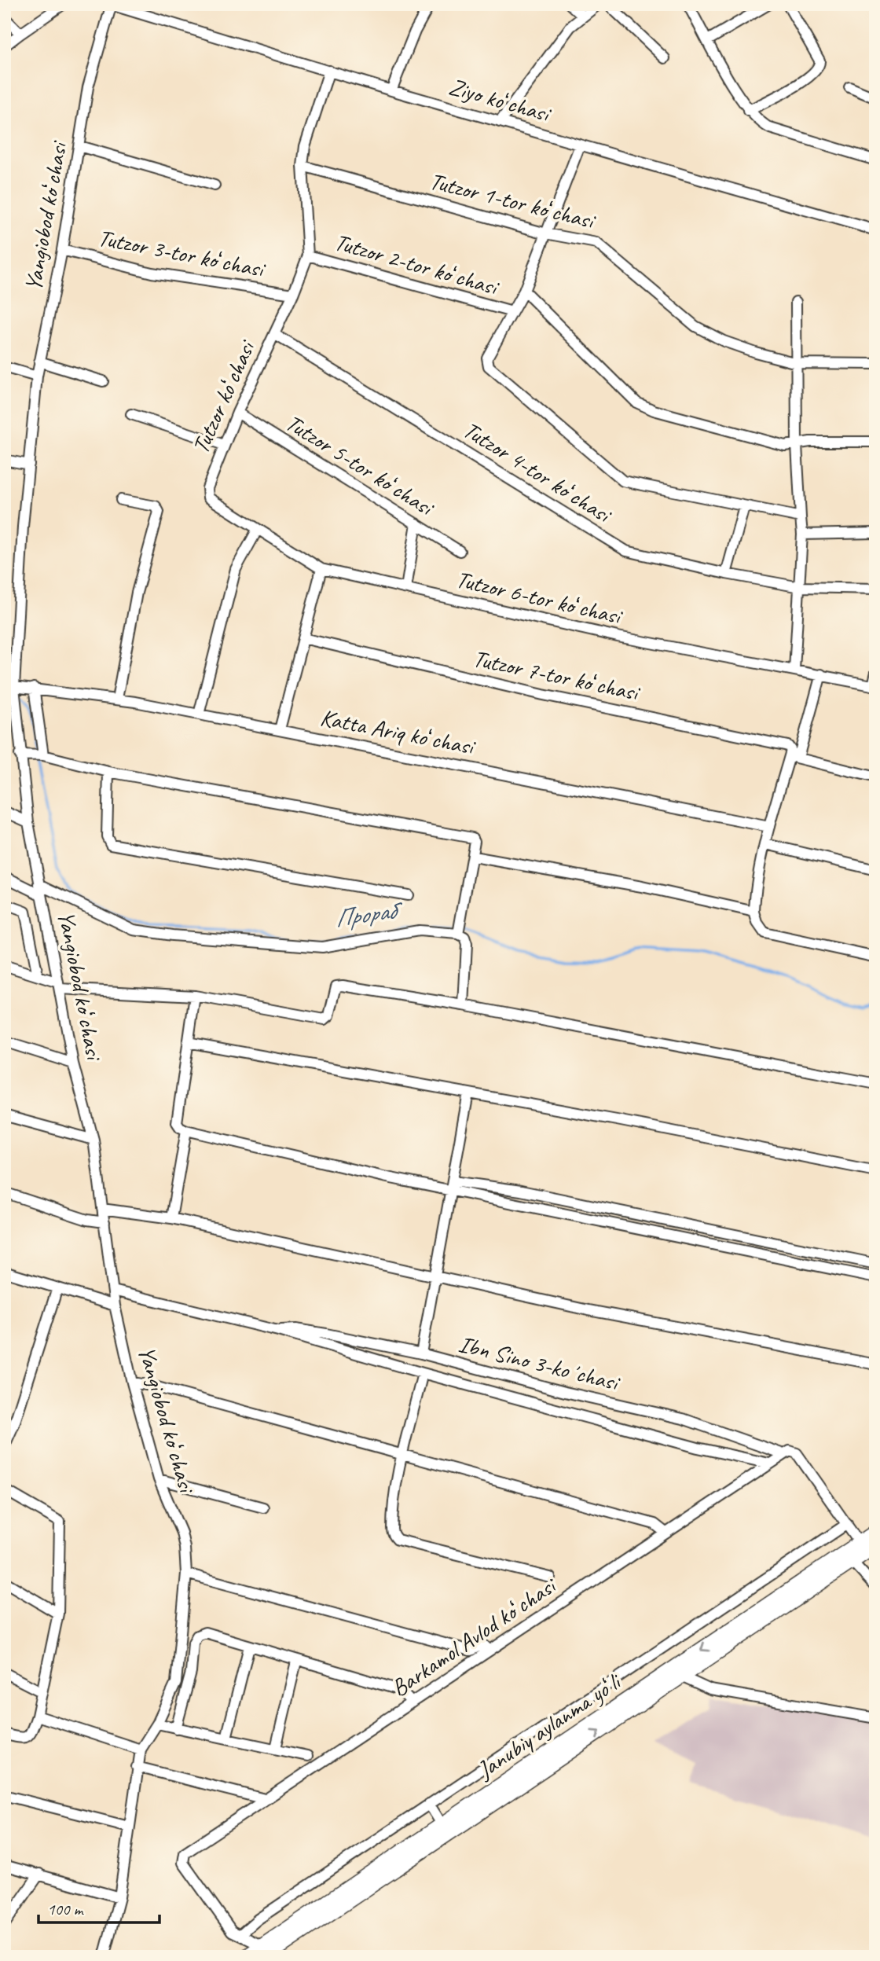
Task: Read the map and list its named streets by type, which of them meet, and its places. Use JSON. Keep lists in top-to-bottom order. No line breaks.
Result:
{"streets":{"highway":["Janubiy aylanma yoʻli"],"street":["Ziyo koʻchasi","Tutzor 1-tor koʻchasi","Yangiobod koʻchasi","Tutzor 3-tor koʻchasi","Tutzor 2-tor koʻchasi","Tutzor koʻchasi","Tutzor 5-tor koʻchasi","Tutzor 4-tor koʻchasi","Tutzor 6-tor koʻchasi","Tutzor 7-tor koʻchasi","Katta Ariq koʻchasi","Ibn Sino 3-koʼchasi","Barkamol Avlod koʻchasi"]},"crossings":[["Ziyo koʻchasi","Yangiobod koʻchasi"],["Ziyo koʻchasi","Tutzor koʻchasi"],["Tutzor 1-tor koʻchasi","Tutzor koʻchasi"],["Yangiobod koʻchasi","Tutzor 3-tor koʻchasi"],["Yangiobod koʻchasi","Katta Ariq koʻchasi"],["Yangiobod koʻchasi","Ibn Sino 3-koʼchasi"],["Tutzor 3-tor koʻchasi","Tutzor koʻchasi"],["Tutzor 2-tor koʻchasi","Tutzor koʻchasi"],["Tutzor koʻchasi","Tutzor 5-tor koʻchasi"],["Tutzor koʻchasi","Tutzor 4-tor koʻchasi"],["Tutzor koʻchasi","Tutzor 6-tor koʻchasi"],["Ibn Sino 3-koʼchasi","Barkamol Avlod koʻchasi"],["Barkamol Avlod koʻchasi","Janubiy aylanma yoʻli"]],"water":["Прораб"],"scale_bar":"100 m"}
